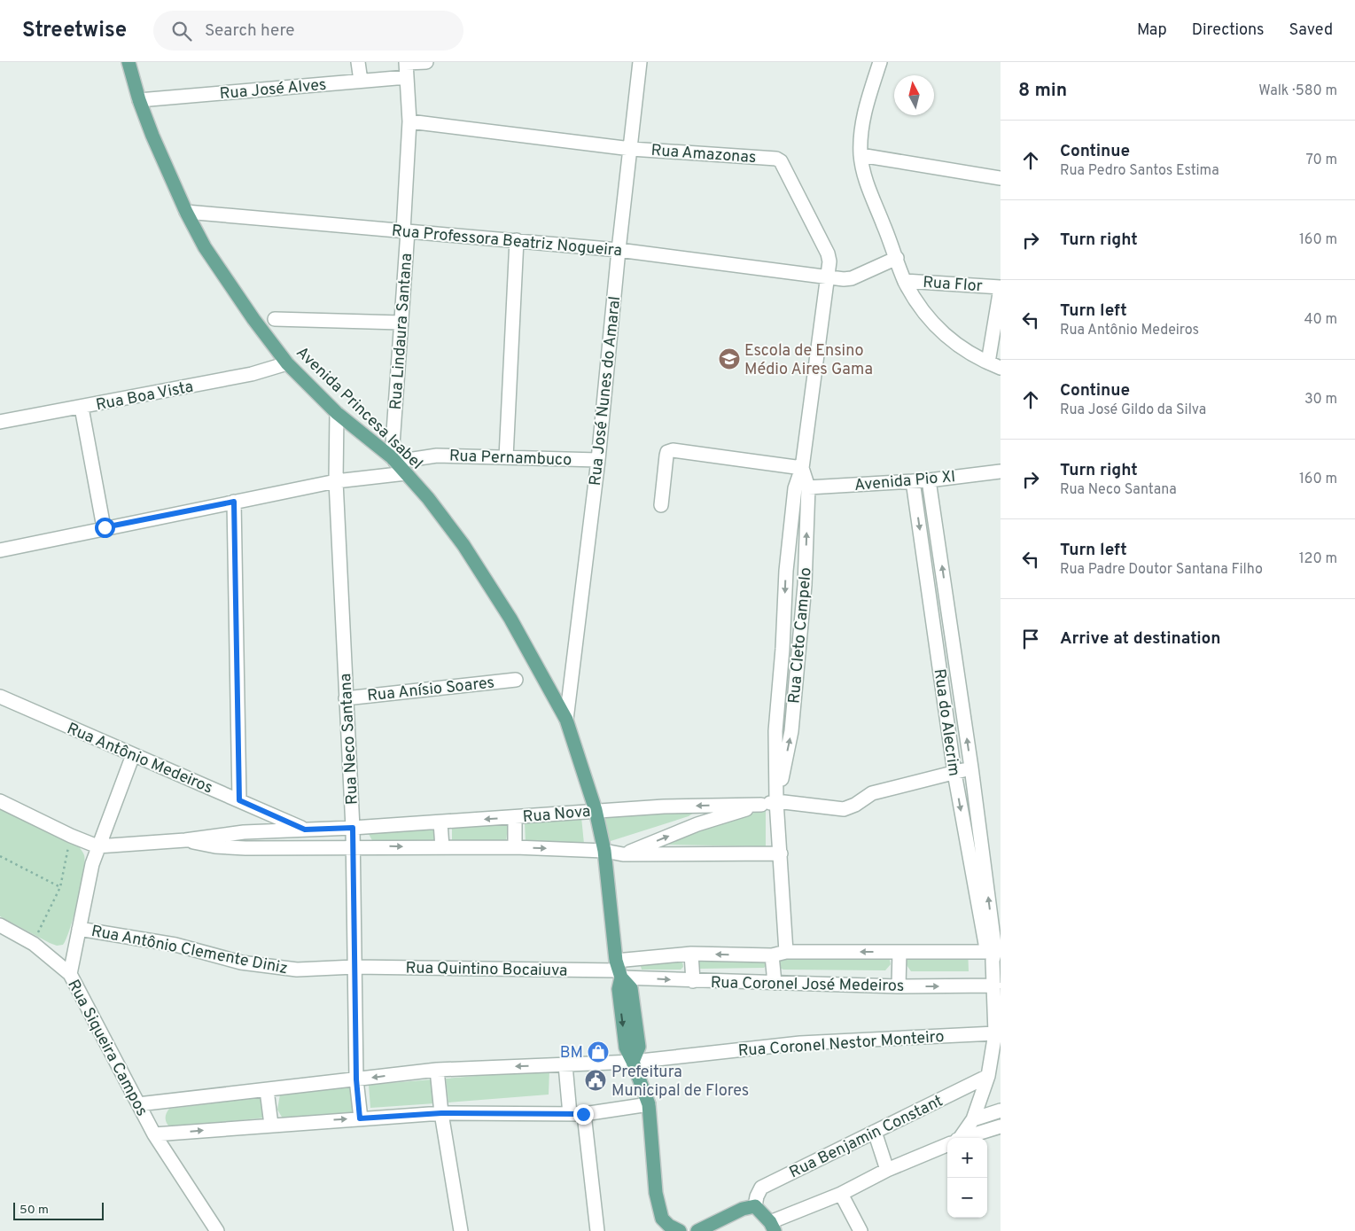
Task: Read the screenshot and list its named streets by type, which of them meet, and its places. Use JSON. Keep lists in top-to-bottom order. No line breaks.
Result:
{"streets":{"main road":["Avenida Princesa Isabel"],"street":["Rua José Alves","Rua Amazonas","Rua Professora Beatriz Nogueira","Rua Flor","Rua Lindaura Santana","Rua José Nunes do Amaral","Rua Boa Vista","Rua Pernambuco","Avenida Pio XI","Rua Cleto Campelo","Rua Anísio Soares","Rua do Alecrim","Rua Neco Santana","Rua Antônio Medeiros","Rua Nova","Rua Antônio Clemente Diniz","Rua Quintino Bocaiuva","Rua Coronel José Medeiros","Rua Coronel Nestor Monteiro","Rua Siqueira Campos","Rua Benjamin Constant"]},"crossings":[["Rua José Alves","Rua Lindaura Santana"],["Rua José Alves","Avenida Princesa Isabel"],["Rua Amazonas","Rua Lindaura Santana"],["Rua Amazonas","Rua José Nunes do Amaral"],["Rua Amazonas","Rua Cleto Campelo"],["Rua Professora Beatriz Nogueira","Rua Lindaura Santana"],["Rua Professora Beatriz Nogueira","Rua José Nunes do Amaral"],["Rua Professora Beatriz Nogueira","Avenida Princesa Isabel"],["Rua Professora Beatriz Nogueira","Rua Cleto Campelo"],["Rua Lindaura Santana","Avenida Princesa Isabel"],["Rua Lindaura Santana","Rua Pernambuco"],["Rua José Nunes do Amaral","Avenida Princesa Isabel"],["Rua José Nunes do Amaral","Rua Pernambuco"],["Rua Boa Vista","Avenida Princesa Isabel"],["Avenida Princesa Isabel","Rua Pernambuco"],["Avenida Princesa Isabel","Rua Neco Santana"],["Avenida Princesa Isabel","Rua Nova"],["Avenida Princesa Isabel","Rua Quintino Bocaiuva"],["Avenida Princesa Isabel","Rua Coronel José Medeiros"],["Avenida Princesa Isabel","Rua Coronel Nestor Monteiro"],["Avenida Pio XI","Rua Cleto Campelo"],["Avenida Pio XI","Rua do Alecrim"],["Rua Cleto Campelo","Rua Nova"],["Rua Cleto Campelo","Rua Coronel José Medeiros"],["Rua Anísio Soares","Rua Neco Santana"],["Rua do Alecrim","Rua Nova"],["Rua do Alecrim","Rua Coronel José Medeiros"],["Rua do Alecrim","Rua Coronel Nestor Monteiro"],["Rua do Alecrim","Rua Benjamin Constant"],["Rua Neco Santana","Rua Nova"],["Rua Neco Santana","Rua Antônio Clemente Diniz"],["Rua Neco Santana","Rua Quintino Bocaiuva"],["Rua Neco Santana","Rua Coronel Nestor Monteiro"],["Rua Antônio Medeiros","Rua Nova"],["Rua Antônio Medeiros","Rua Siqueira Campos"],["Rua Antônio Clemente Diniz","Rua Quintino Bocaiuva"],["Rua Antônio Clemente Diniz","Rua Siqueira Campos"],["Rua Quintino Bocaiuva","Rua Coronel José Medeiros"],["Rua Coronel Nestor Monteiro","Rua Siqueira Campos"]],"places":{"school or university":["Escola de Ensino Médio Aires Gama"],"shop":["BM"],"public building":["Prefeitura Municipal de Flores"]},"scale_bar":"50 m","north":"top","page":{"header":"Streetwise","search":"Search here","nav":["Map","Directions","Saved"],"heading":["8 min","Walk · 580 m"],"list":[["Continue","Rua Pedro Santos Estima","70 m"],["Turn right","160 m"],["Turn left","Rua Antônio Medeiros","40 m"],["Continue","Rua José Gildo da Silva","30 m"],["Turn right","Rua Neco Santana","160 m"],["Turn left","Rua Padre Doutor Santana Filho","120 m"],"Arrive at destination"],"map_buttons":["+","−"],"scale":"50 m"}}
